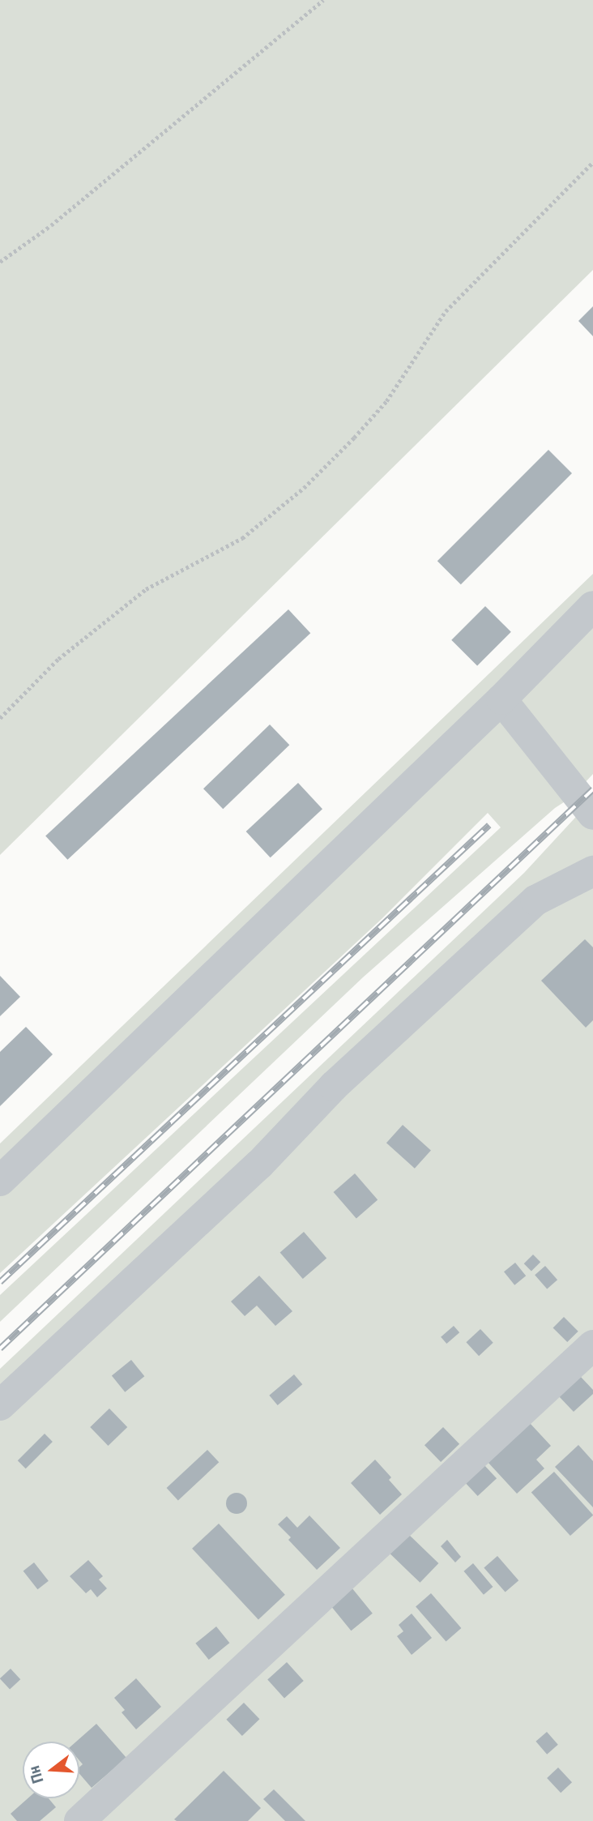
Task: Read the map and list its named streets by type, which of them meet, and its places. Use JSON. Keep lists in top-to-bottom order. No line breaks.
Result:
{"north":"left"}
